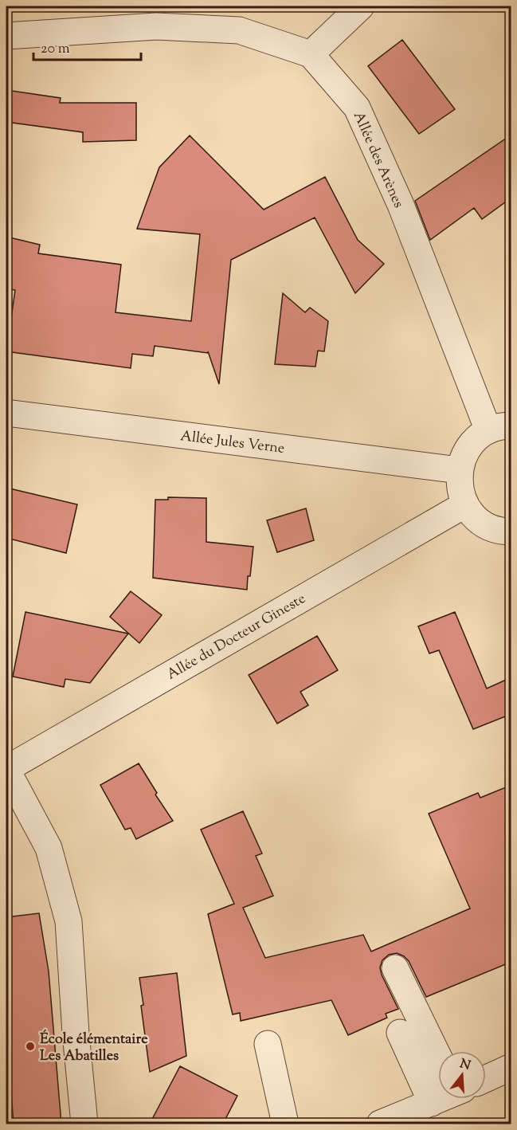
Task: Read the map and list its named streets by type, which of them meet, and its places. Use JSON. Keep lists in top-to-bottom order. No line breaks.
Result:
{"streets":{"street":["Allée des Arènes","Allée Jules Verne","Allée du Docteur Gineste"]},"places":["École élémentaire Les Abatilles"],"scale_bar":"20 m","north":"top"}
